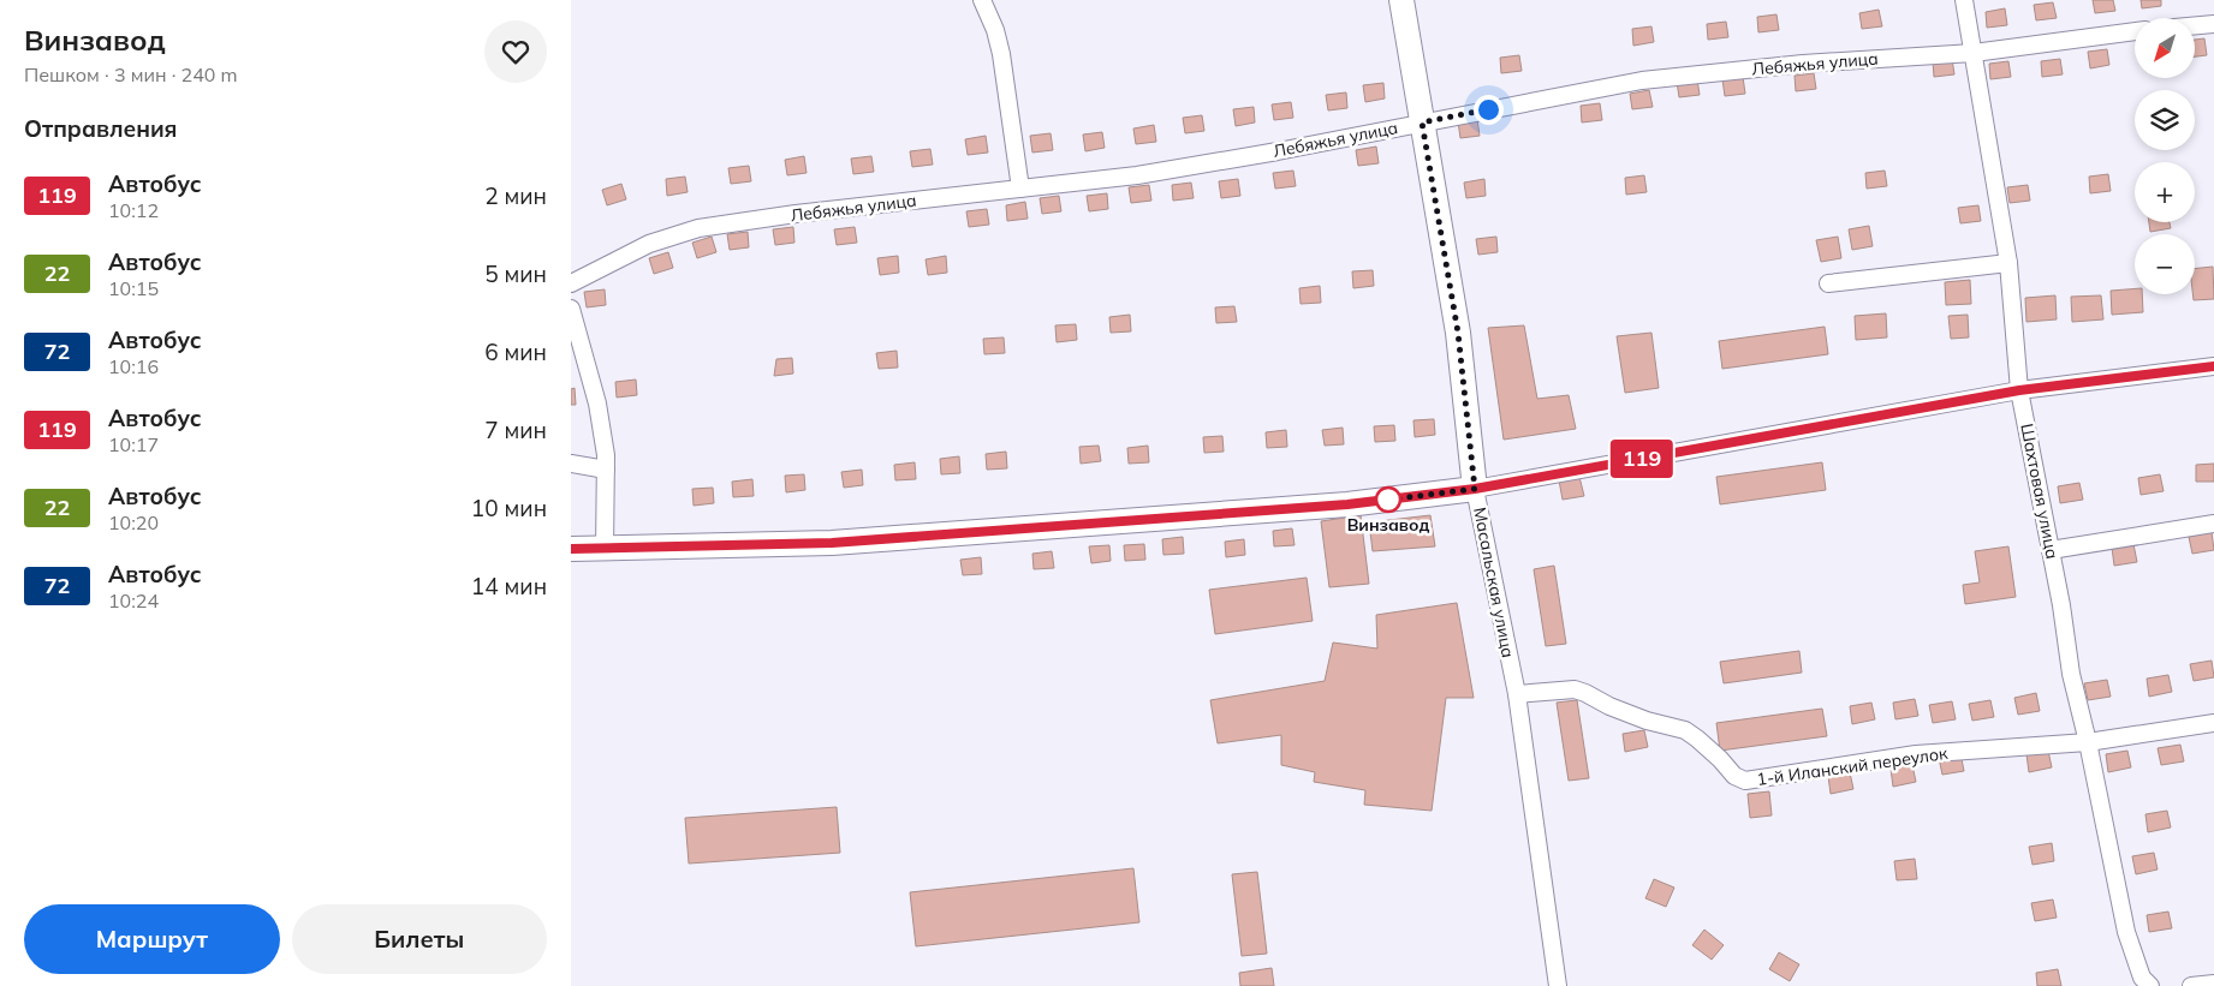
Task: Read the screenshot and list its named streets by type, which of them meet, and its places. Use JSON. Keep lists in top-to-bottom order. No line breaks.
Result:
{"streets":{"street":["Лебяжья улица","Шахтовая улица","Масальская улица","1-й Иланский переулок"]},"crossings":[["Лебяжья улица","Шахтовая улица"],["Лебяжья улица","Масальская улица"],["Шахтовая улица","1-й Иланский переулок"],["Масальская улица","1-й Иланский переулок"]],"places":["Винзавод"],"lines":["bus line 119"],"north":"bottom left","page":{"heading":[["Винзавод","Пешком · 3 мин · 240 m"],"Отправления"],"on_map":"119","map_buttons":["+","−"],"list":[{"mark":"119","name":"Автобус","note":"10:12","value":"2 мин"},{"mark":"22","name":"Автобус","note":"10:15","value":"5 мин"},{"mark":"72","name":"Автобус","note":"10:16","value":"6 мин"},{"mark":"119","name":"Автобус","note":"10:17","value":"7 мин"},{"mark":"22","name":"Автобус","note":"10:20","value":"10 мин"},{"mark":"72","name":"Автобус","note":"10:24","value":"14 мин"}],"buttons":["Маршрут","Билеты"]}}
